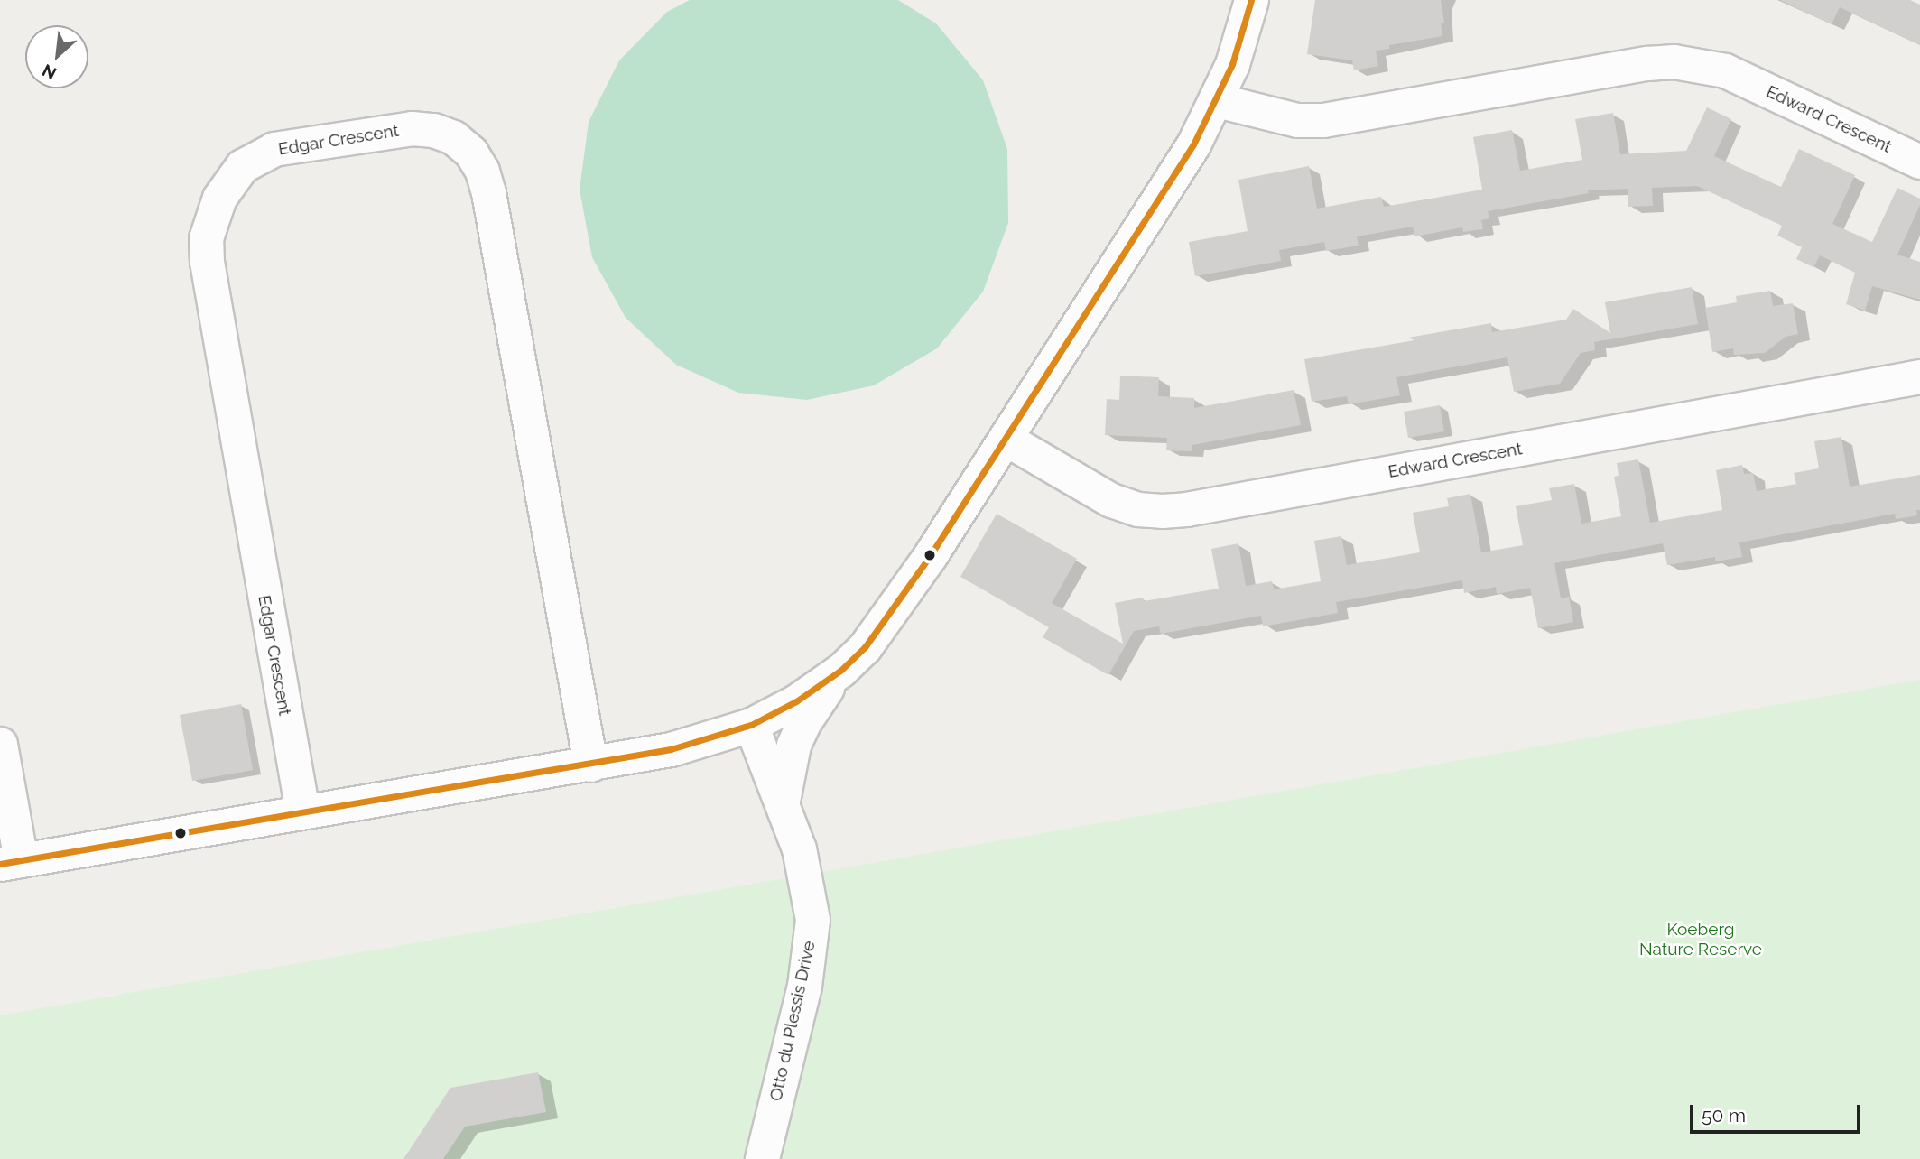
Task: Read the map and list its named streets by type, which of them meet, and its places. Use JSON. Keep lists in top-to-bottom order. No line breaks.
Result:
{"streets":{"street":["Edward Crescent","Edgar Crescent","Otto du Plessis Drive"]},"parks":["Koeberg Nature Reserve"],"scale_bar":"50 m","north":"bottom left"}
